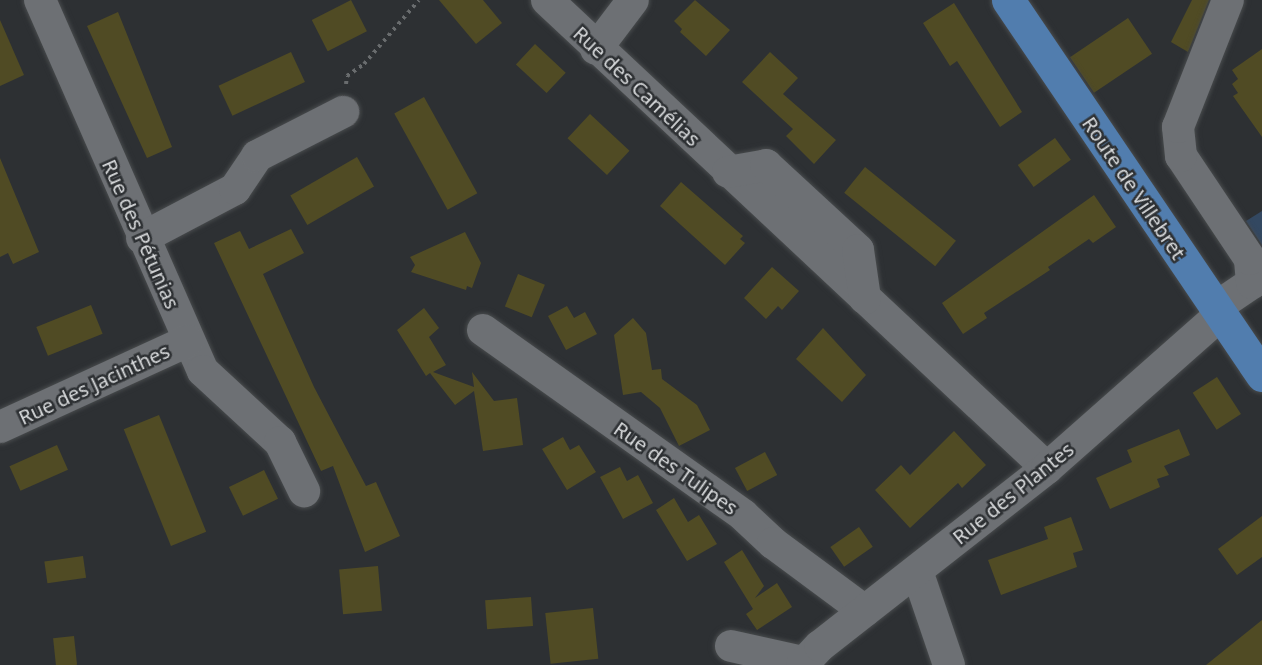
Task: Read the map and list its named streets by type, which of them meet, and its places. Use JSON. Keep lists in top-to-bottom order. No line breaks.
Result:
{"streets":{"main road":["Route de Villebret"],"street":["Rue des Camélias","Rue des Pétunias","Rue des Jacinthes","Rue des Tulipes","Rue des Plantes"]},"crossings":[["Rue des Camélias","Rue des Plantes"],["Route de Villebret","Rue des Plantes"],["Rue des Pétunias","Rue des Jacinthes"],["Rue des Tulipes","Rue des Plantes"]]}
